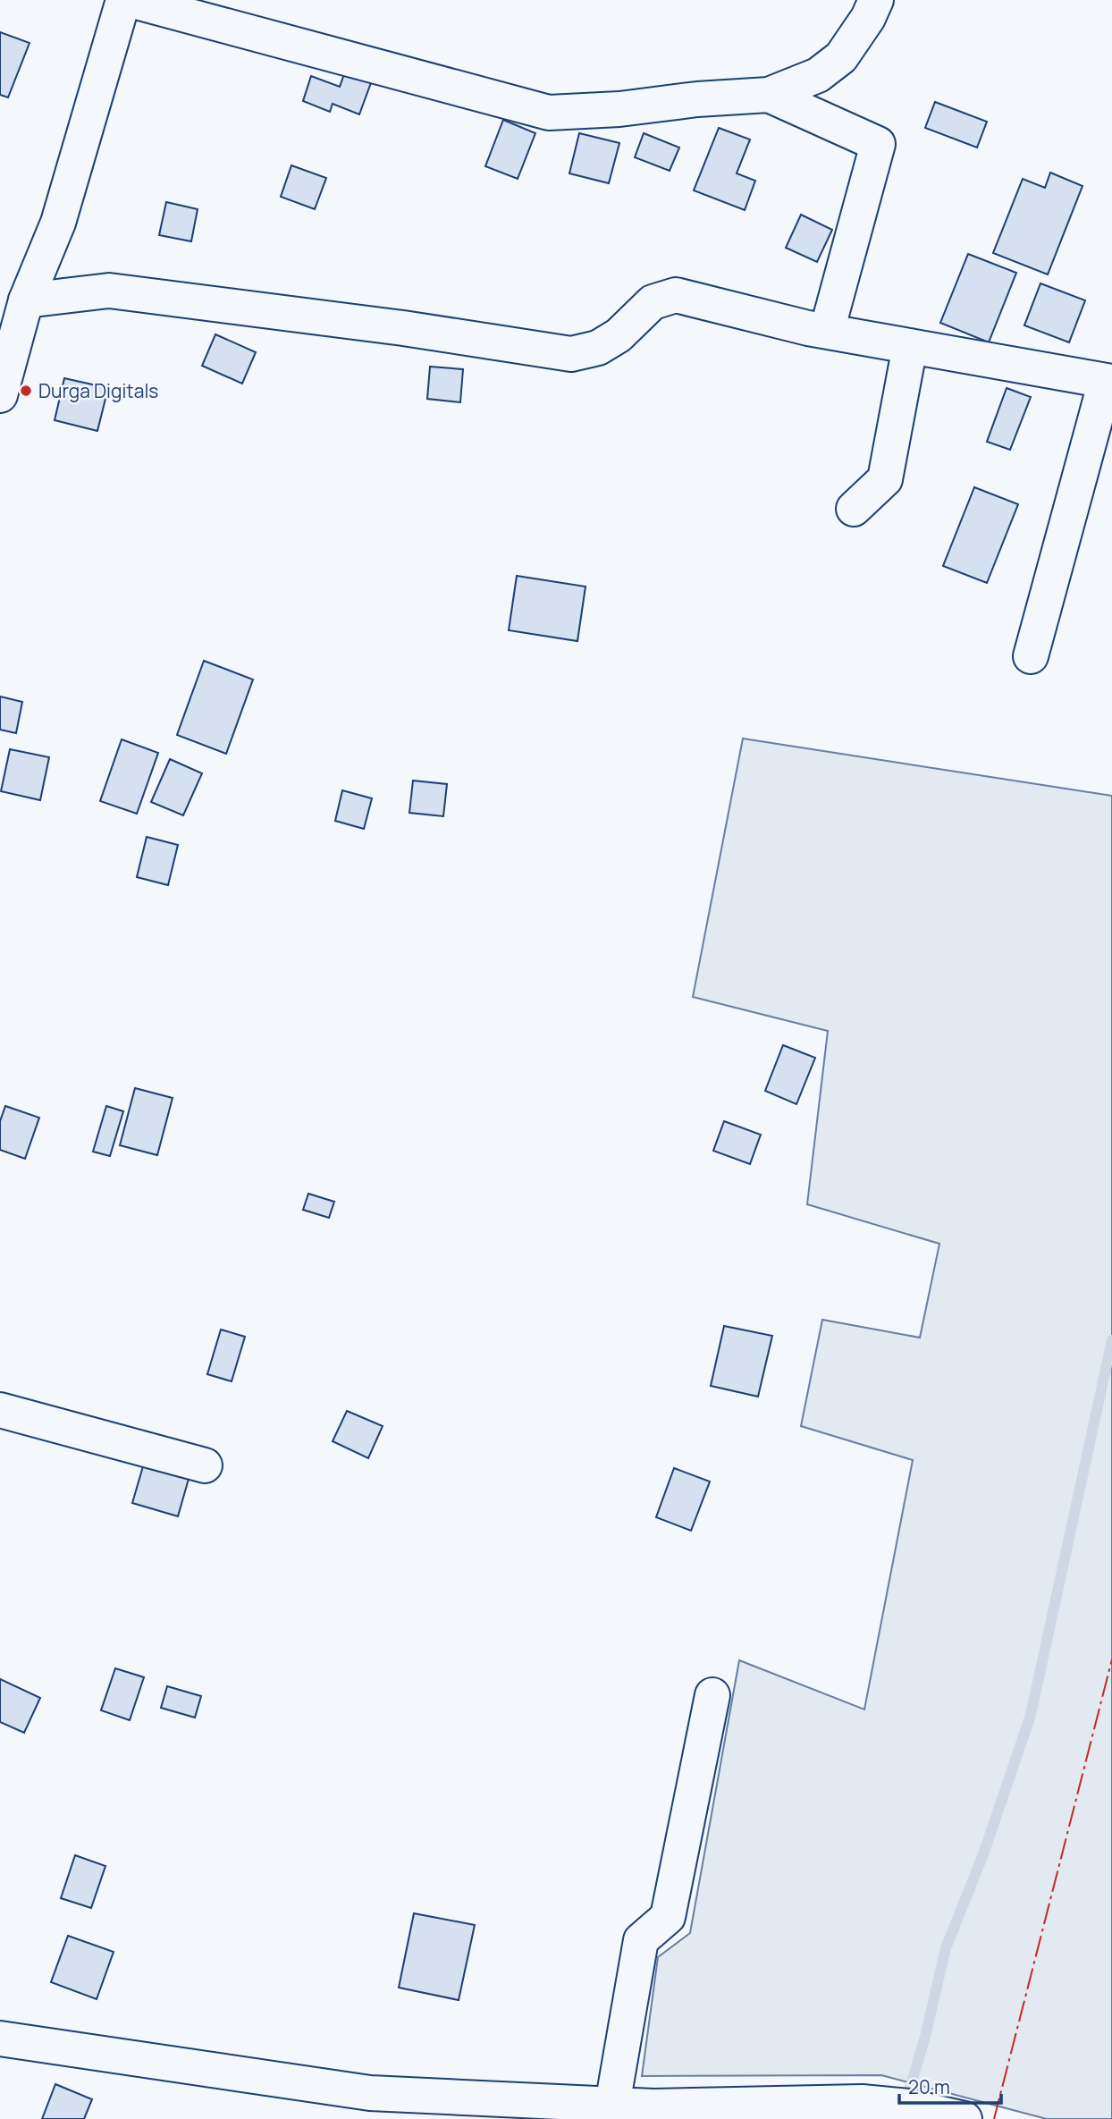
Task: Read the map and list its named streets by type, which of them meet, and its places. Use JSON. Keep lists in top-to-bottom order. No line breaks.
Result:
{"places":["Durga Digitals"],"scale_bar":"20 m"}
